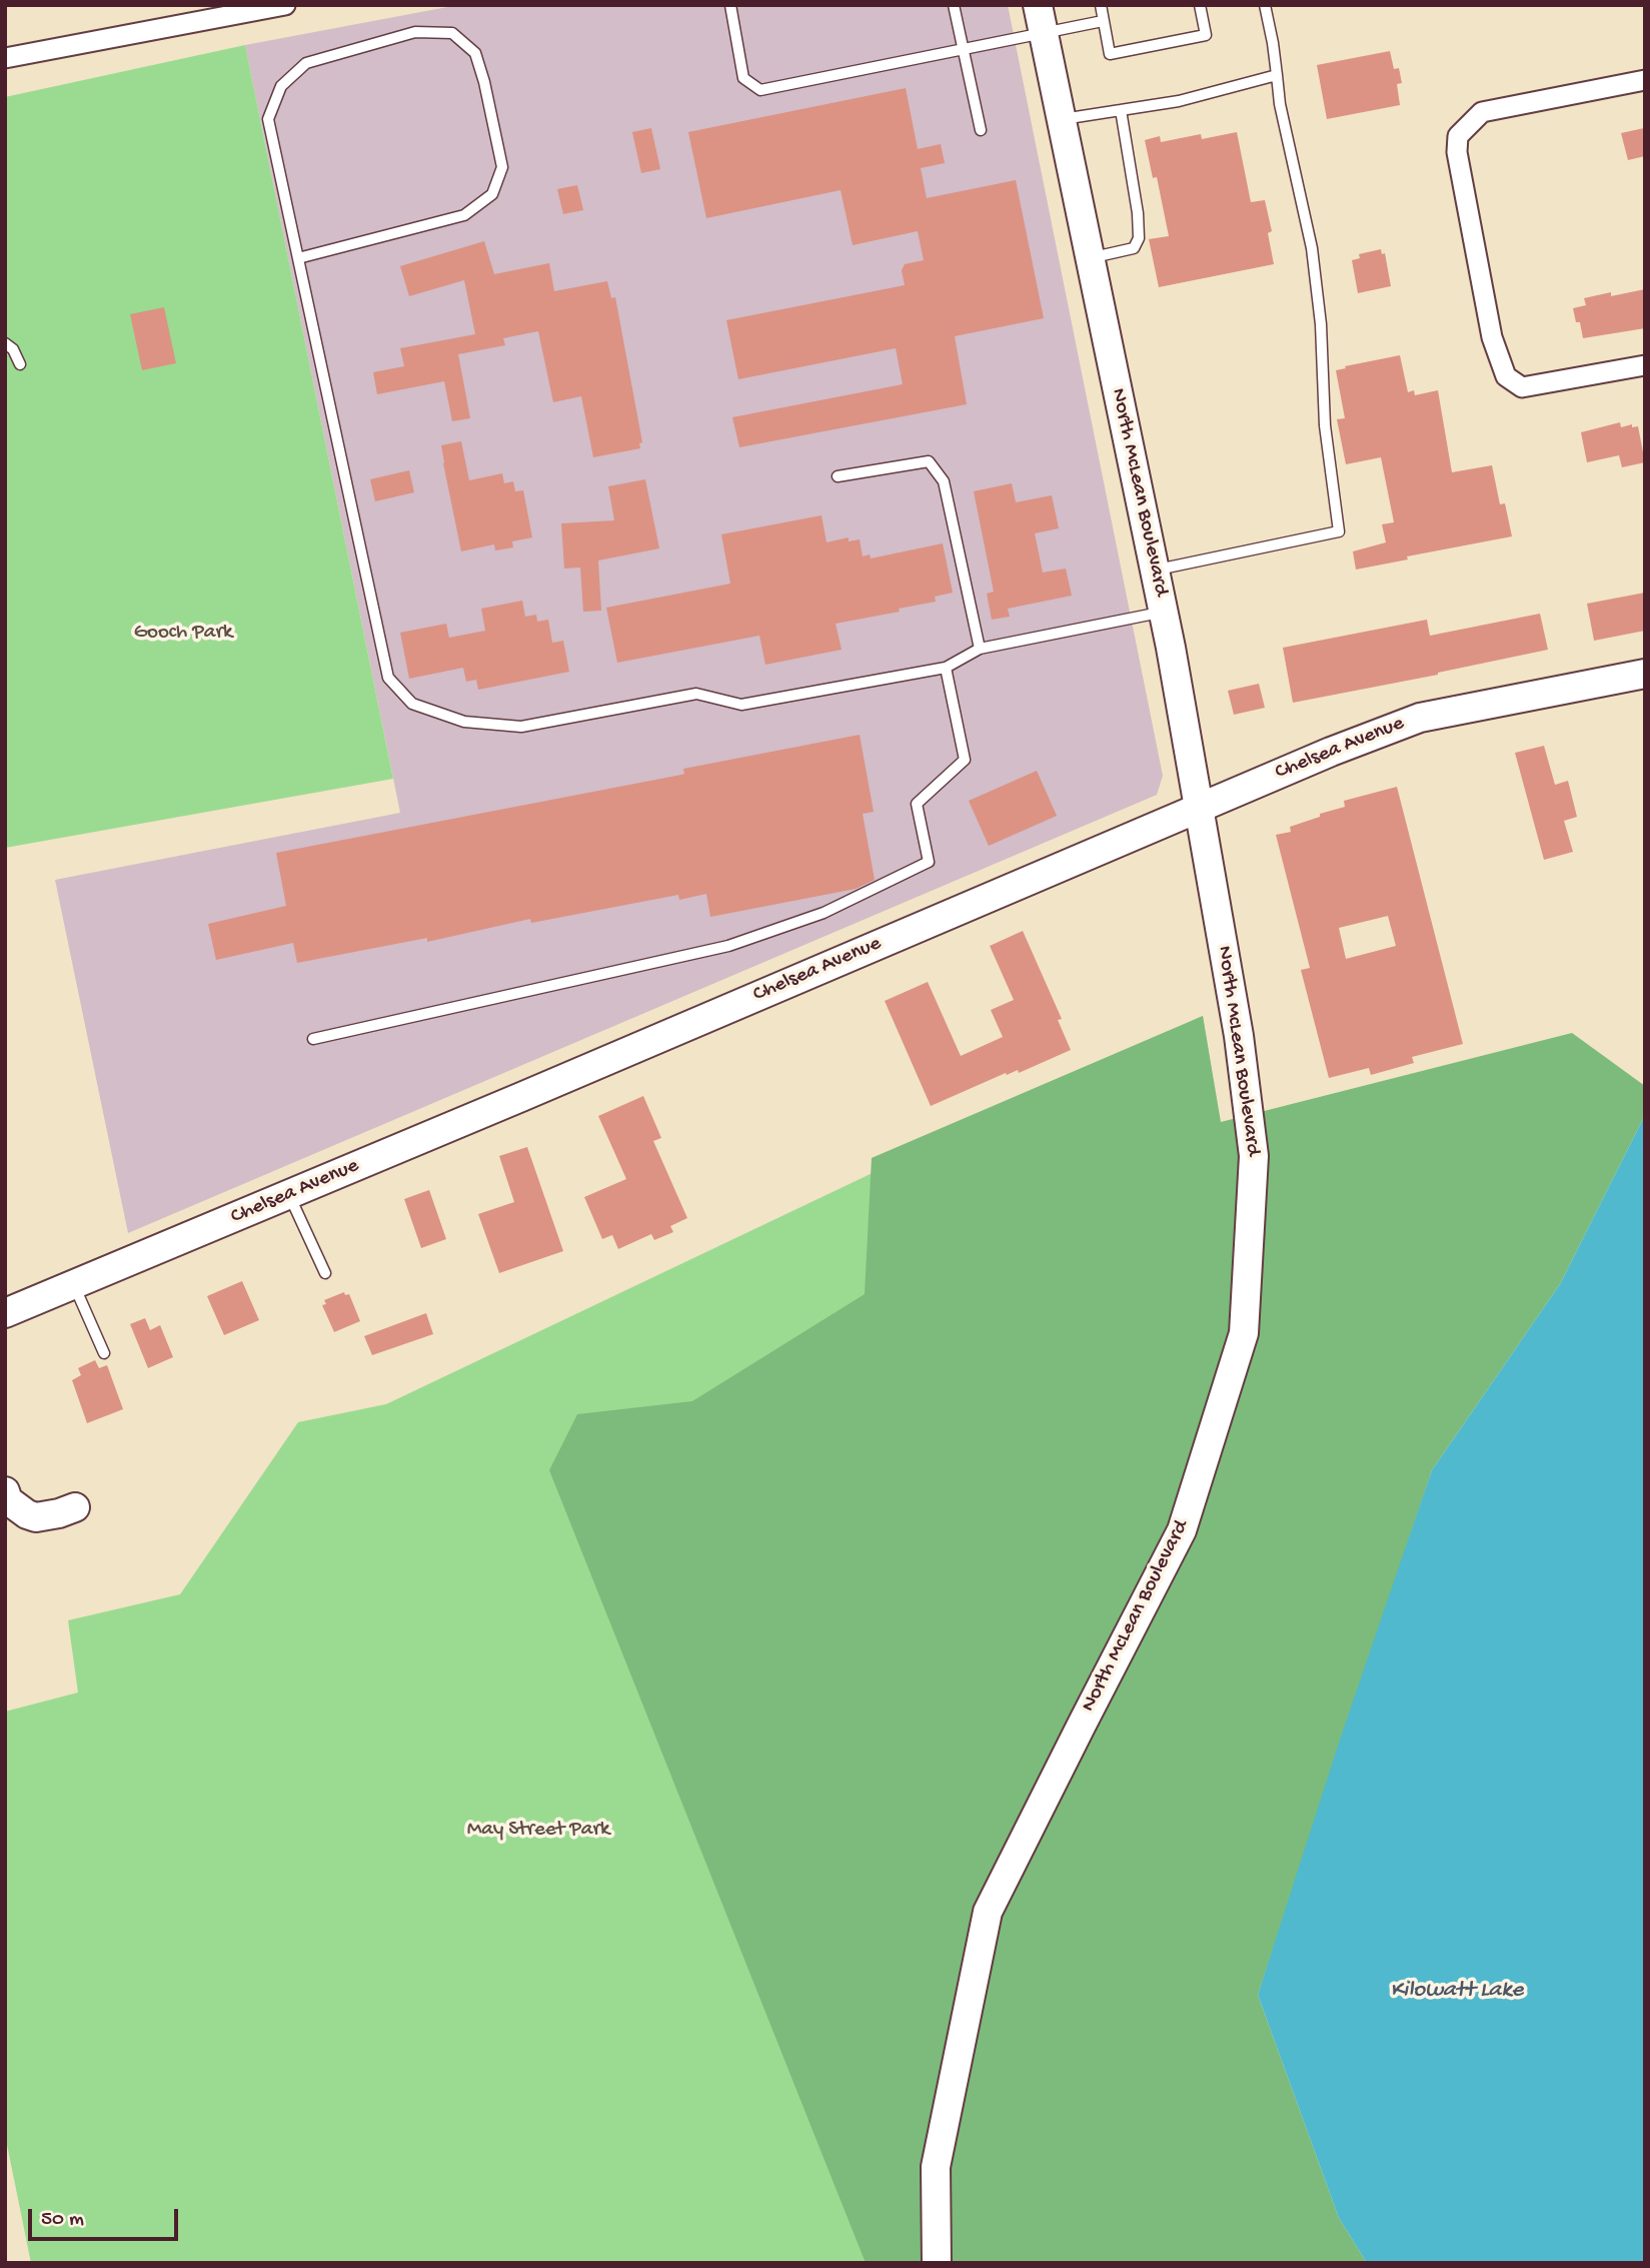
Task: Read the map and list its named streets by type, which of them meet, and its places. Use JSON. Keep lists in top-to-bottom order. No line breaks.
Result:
{"streets":{"main road":["North McLean Boulevard","Chelsea Avenue"]},"crossings":[["North McLean Boulevard","Chelsea Avenue"]],"water":["Kilowatt Lake"],"parks":["Gooch Park","May Street Park"],"scale_bar":"50 m"}
